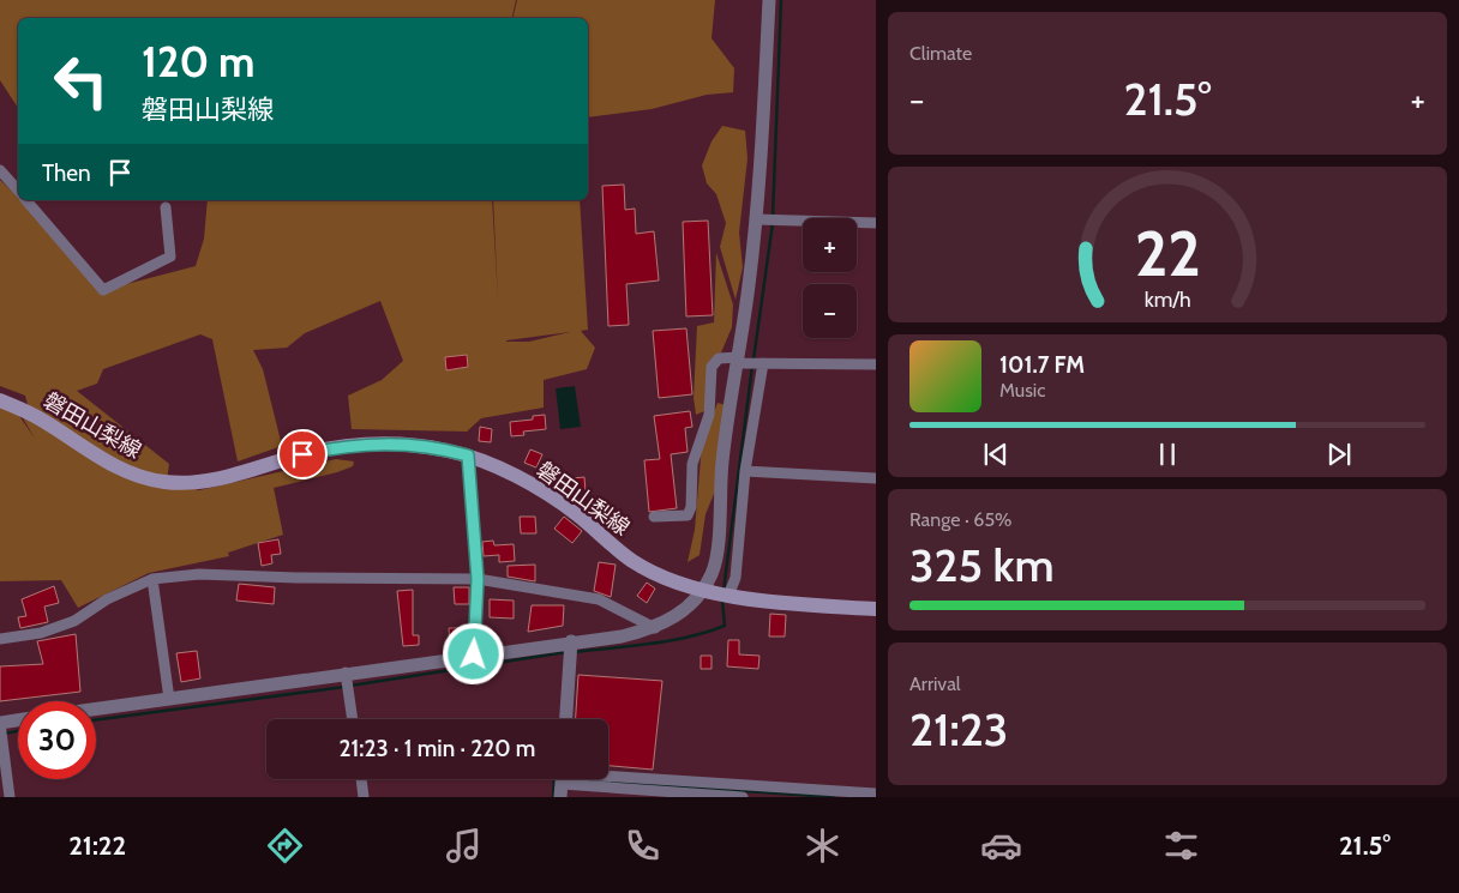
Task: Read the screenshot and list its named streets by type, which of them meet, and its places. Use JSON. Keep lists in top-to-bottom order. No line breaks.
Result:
{"streets":{"main road":["磐田山梨線"]},"page":{"tile":["Climate",["Range · 65%","325 km"],["Arrival","21:23"]],"turn":["120 m","磐田山梨線"],"heat":["−","21.5°","+"],"then":"Then","map_buttons":["+","−"],"song":["101.7 FM","Music"],"limit":"30","trip":"21:23 · 1 min · 220 m","tabs":["21:22","21.5°"],"gauge":["22","km/h"]}}
